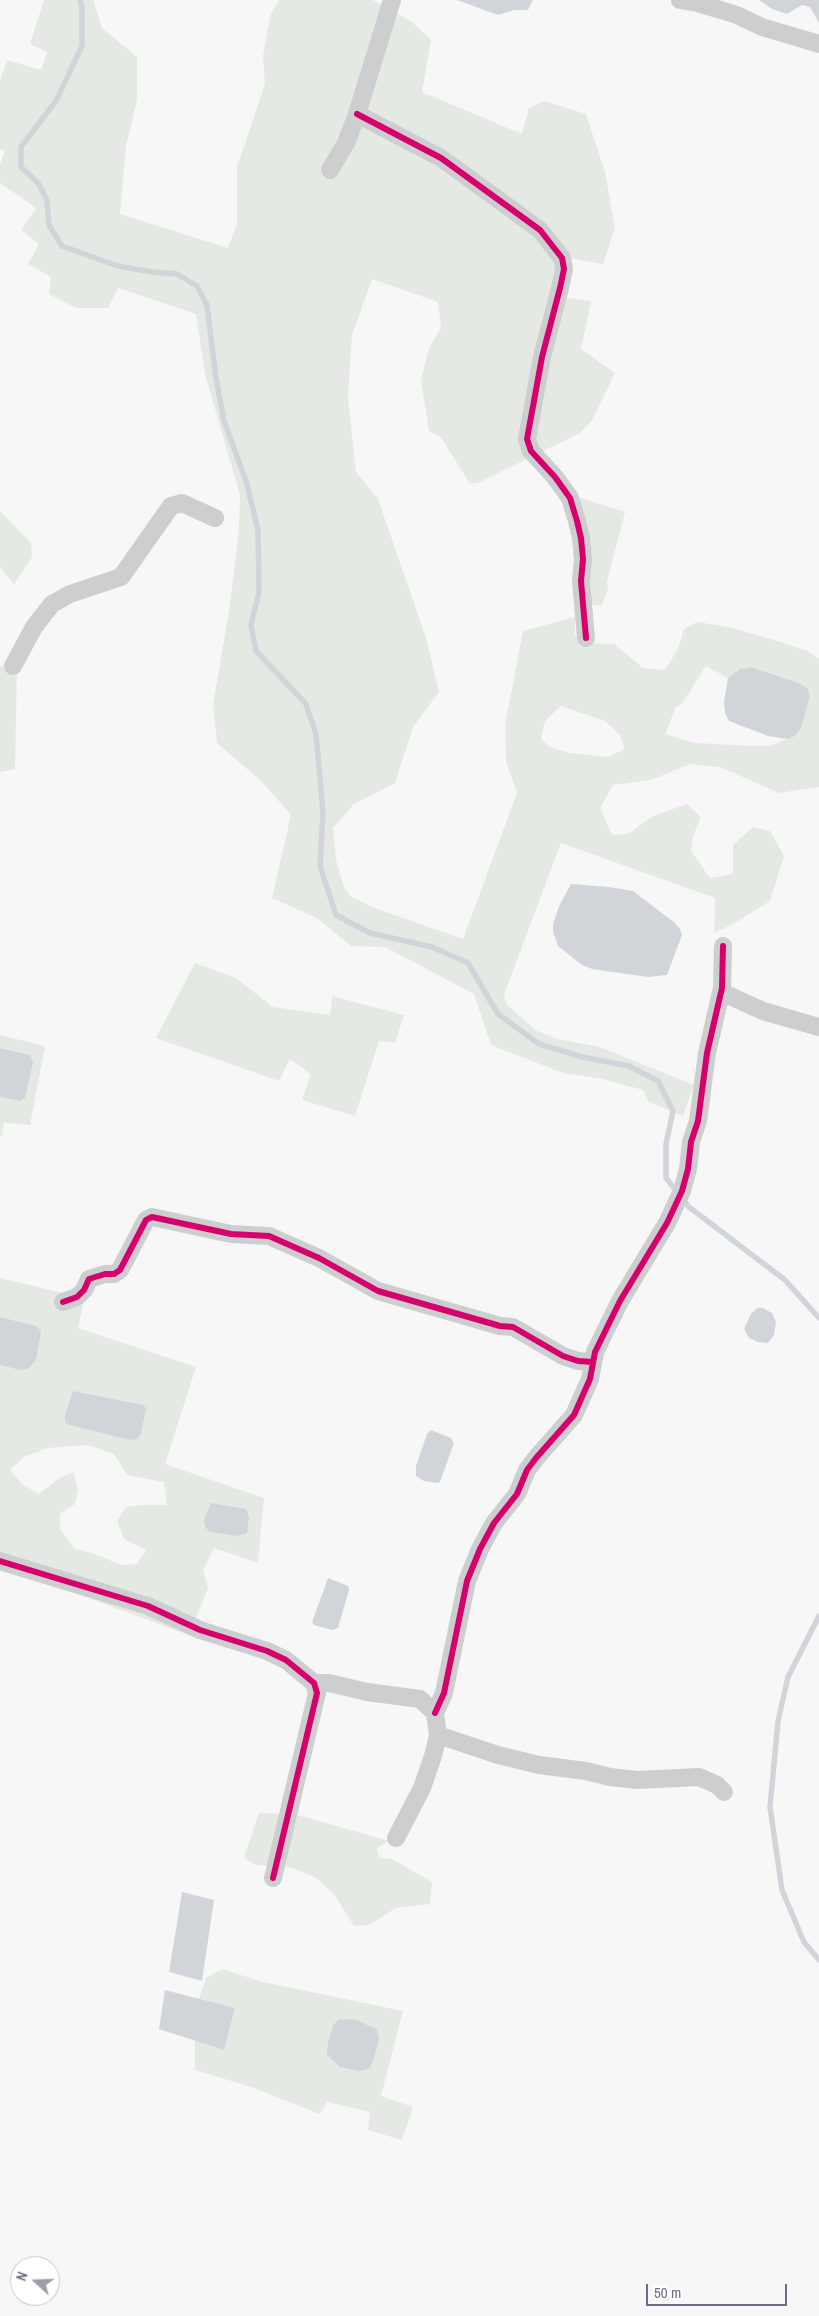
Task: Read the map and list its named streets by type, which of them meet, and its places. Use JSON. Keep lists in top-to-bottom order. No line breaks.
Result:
{"scale_bar":"50 m","north":"left"}
